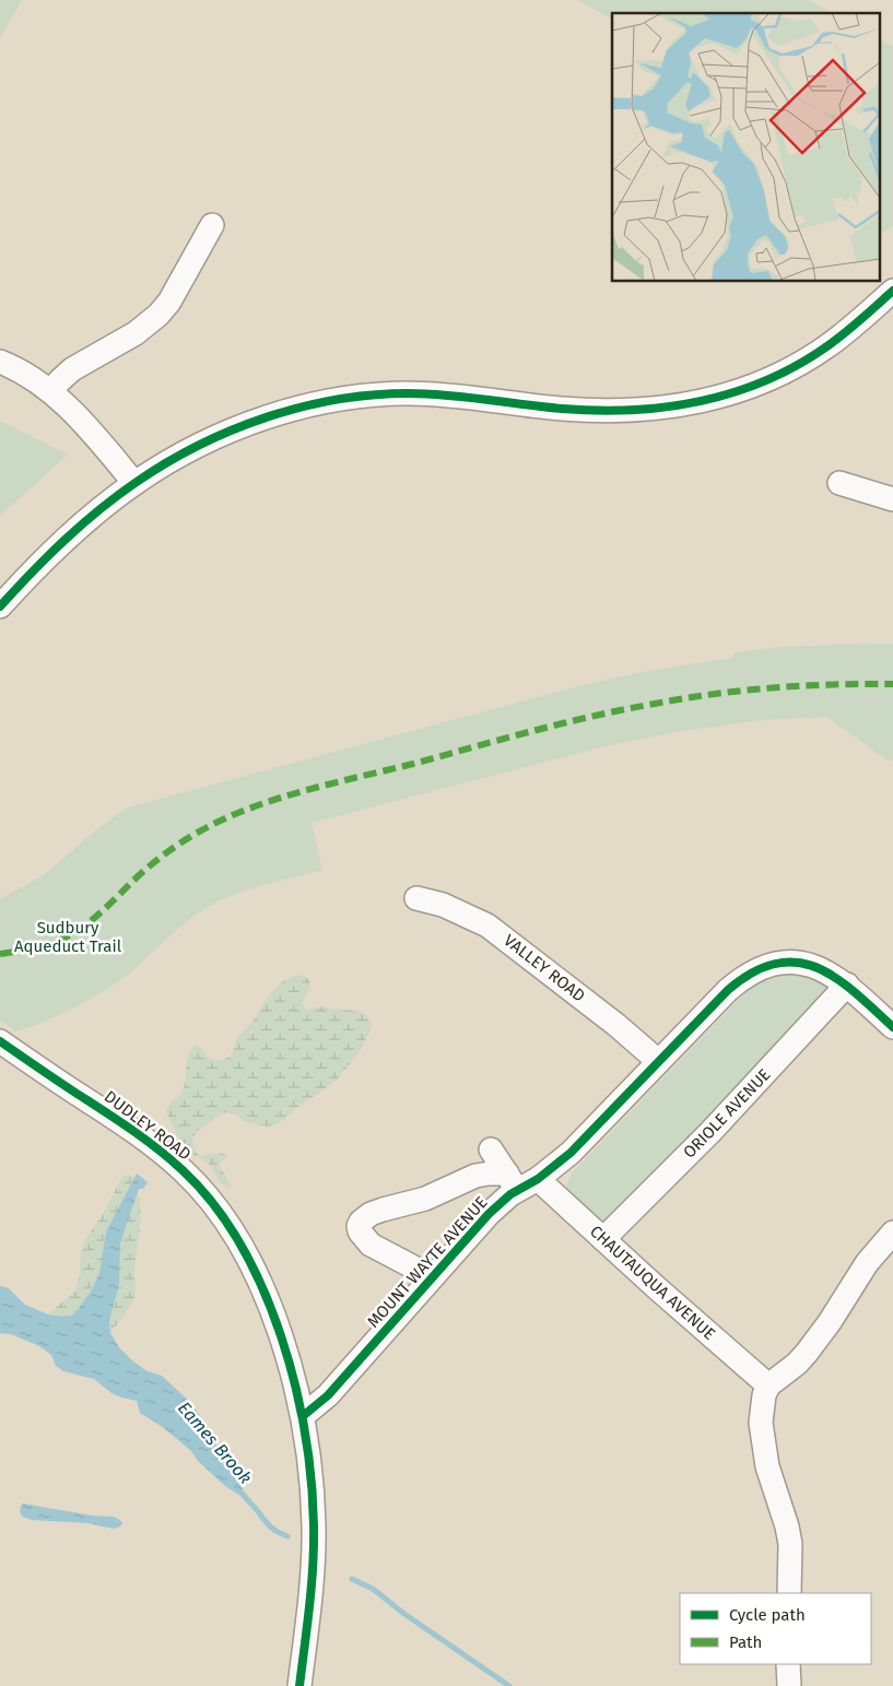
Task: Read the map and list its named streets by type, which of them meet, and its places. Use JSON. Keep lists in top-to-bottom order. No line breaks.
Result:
{"streets":{"street":["VALLEY ROAD","ORIOLE AVENUE","DUDLEY ROAD","MOUNT WAYTE AVENUE","CHAUTAUQUA AVENUE"]},"crossings":[["VALLEY ROAD","MOUNT WAYTE AVENUE"],["ORIOLE AVENUE","MOUNT WAYTE AVENUE"],["ORIOLE AVENUE","CHAUTAUQUA AVENUE"],["DUDLEY ROAD","MOUNT WAYTE AVENUE"],["MOUNT WAYTE AVENUE","CHAUTAUQUA AVENUE"]],"water":["Eames Brook"],"parks":["Sudbury Aqueduct Trail"],"legend":["Cycle path","Path"]}
